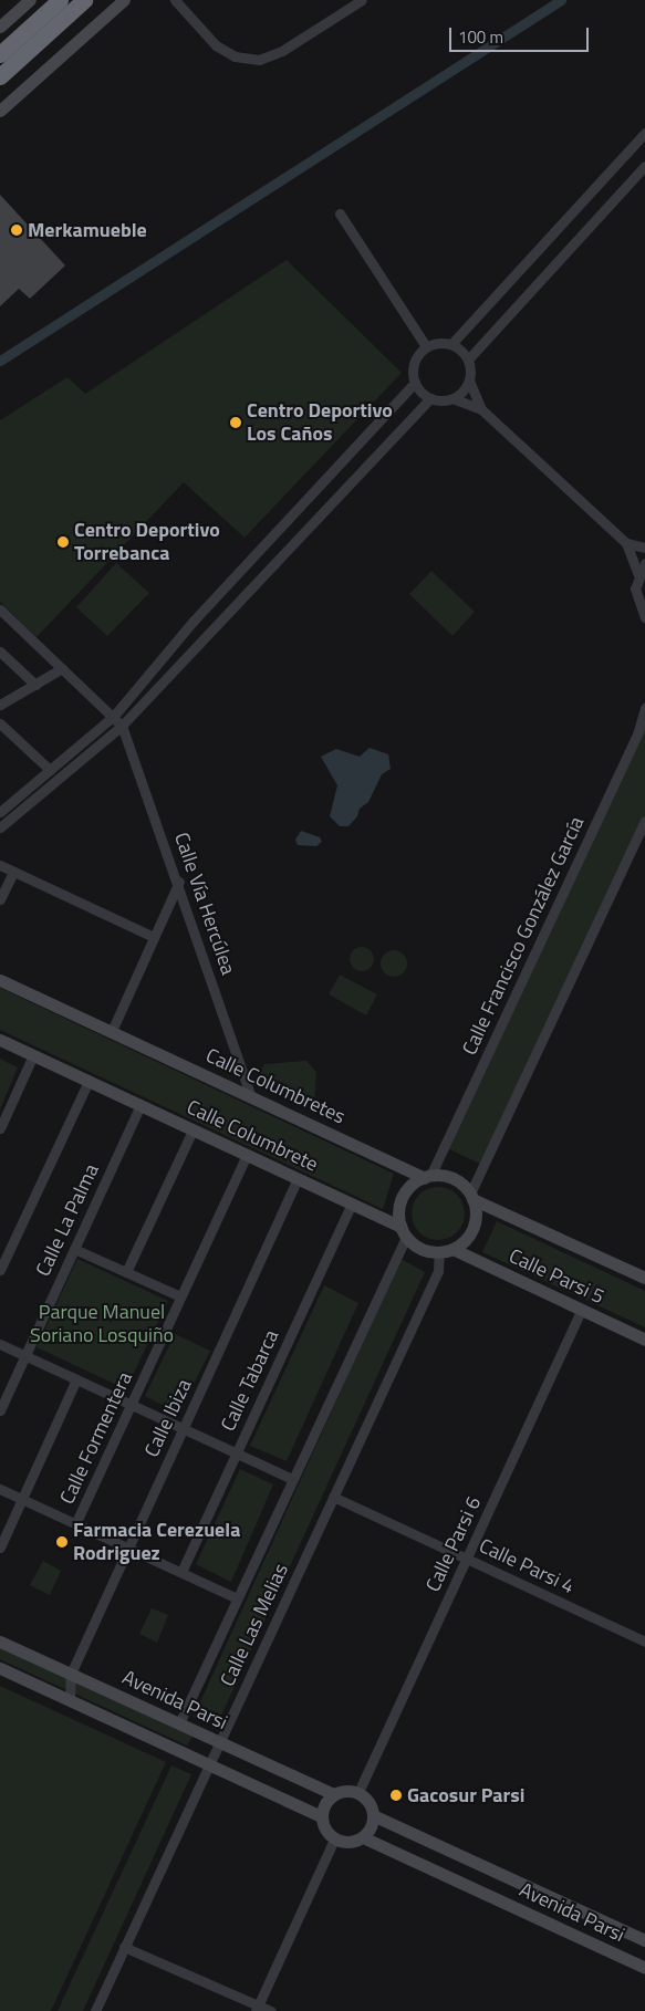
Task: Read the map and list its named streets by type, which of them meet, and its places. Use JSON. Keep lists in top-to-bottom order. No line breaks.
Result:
{"streets":{"street":["Calle Vía Hercúlea","Calle Francisco González García","Calle Columbretes","Calle Columbrete","Calle La Palma","Calle Parsi 5","Calle Tabarca","Calle Ibiza","Calle Formentera","Calle Parsi 6","Calle Parsi 4","Calle Las Melias","Avenida Parsi"]},"crossings":[["Calle Vía Hercúlea","Calle Columbretes"],["Calle Francisco González García","Calle Columbretes"],["Calle Francisco González García","Calle Columbrete"],["Calle Francisco González García","Calle Parsi 5"],["Calle Francisco González García","Calle Las Melias"],["Calle Columbretes","Calle Columbrete"],["Calle Columbretes","Calle Parsi 5"],["Calle Columbretes","Calle Las Melias"],["Calle Columbrete","Calle La Palma"],["Calle Columbrete","Calle Parsi 5"],["Calle Columbrete","Calle Tabarca"],["Calle Columbrete","Calle Ibiza"],["Calle Columbrete","Calle Formentera"],["Calle Columbrete","Calle Las Melias"],["Calle Parsi 5","Calle Parsi 6"],["Calle Parsi 5","Calle Las Melias"],["Calle Ibiza","Avenida Parsi"],["Calle Parsi 6","Calle Parsi 4"],["Calle Parsi 6","Avenida Parsi"],["Calle Parsi 4","Calle Las Melias"],["Calle Las Melias","Avenida Parsi"]],"parks":["Parque Manuel Soriano Losquiño"],"places":["Merkamueble","Centro Deportivo Los Caños","Centro Deportivo Torrebanca","Farmacia Cerezuela Rodriguez","Gacosur Parsi"],"scale_bar":"100 m"}
